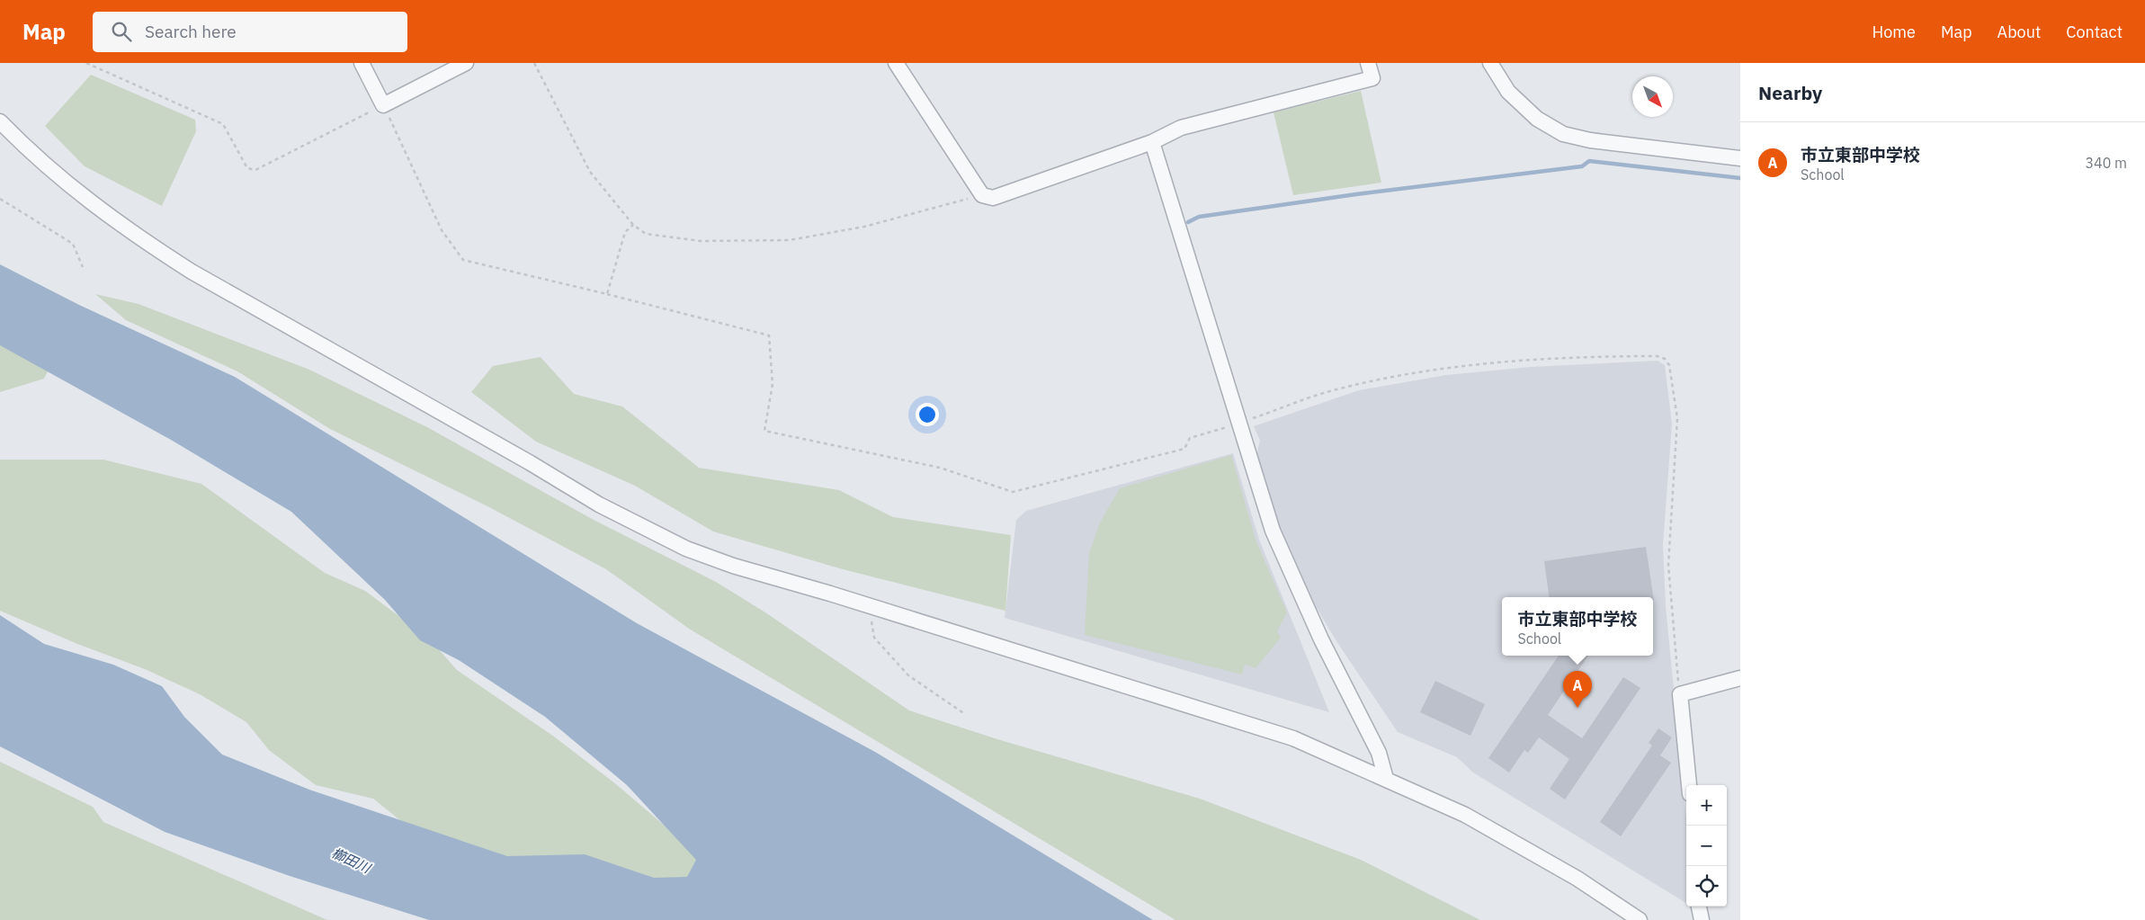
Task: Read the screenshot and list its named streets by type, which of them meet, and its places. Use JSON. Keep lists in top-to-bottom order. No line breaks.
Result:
{"water":["櫛田川"],"north":"bottom right","page":{"header":"Map","search":"Search here","nav":["Home","Map","About","Contact"],"heading":"Nearby","list":[{"mark":"A","name":"市立東部中学校","note":"School","value":"340 m"}],"popup":["市立東部中学校","School"],"pins":"A","map_buttons":["+","−"]}}
